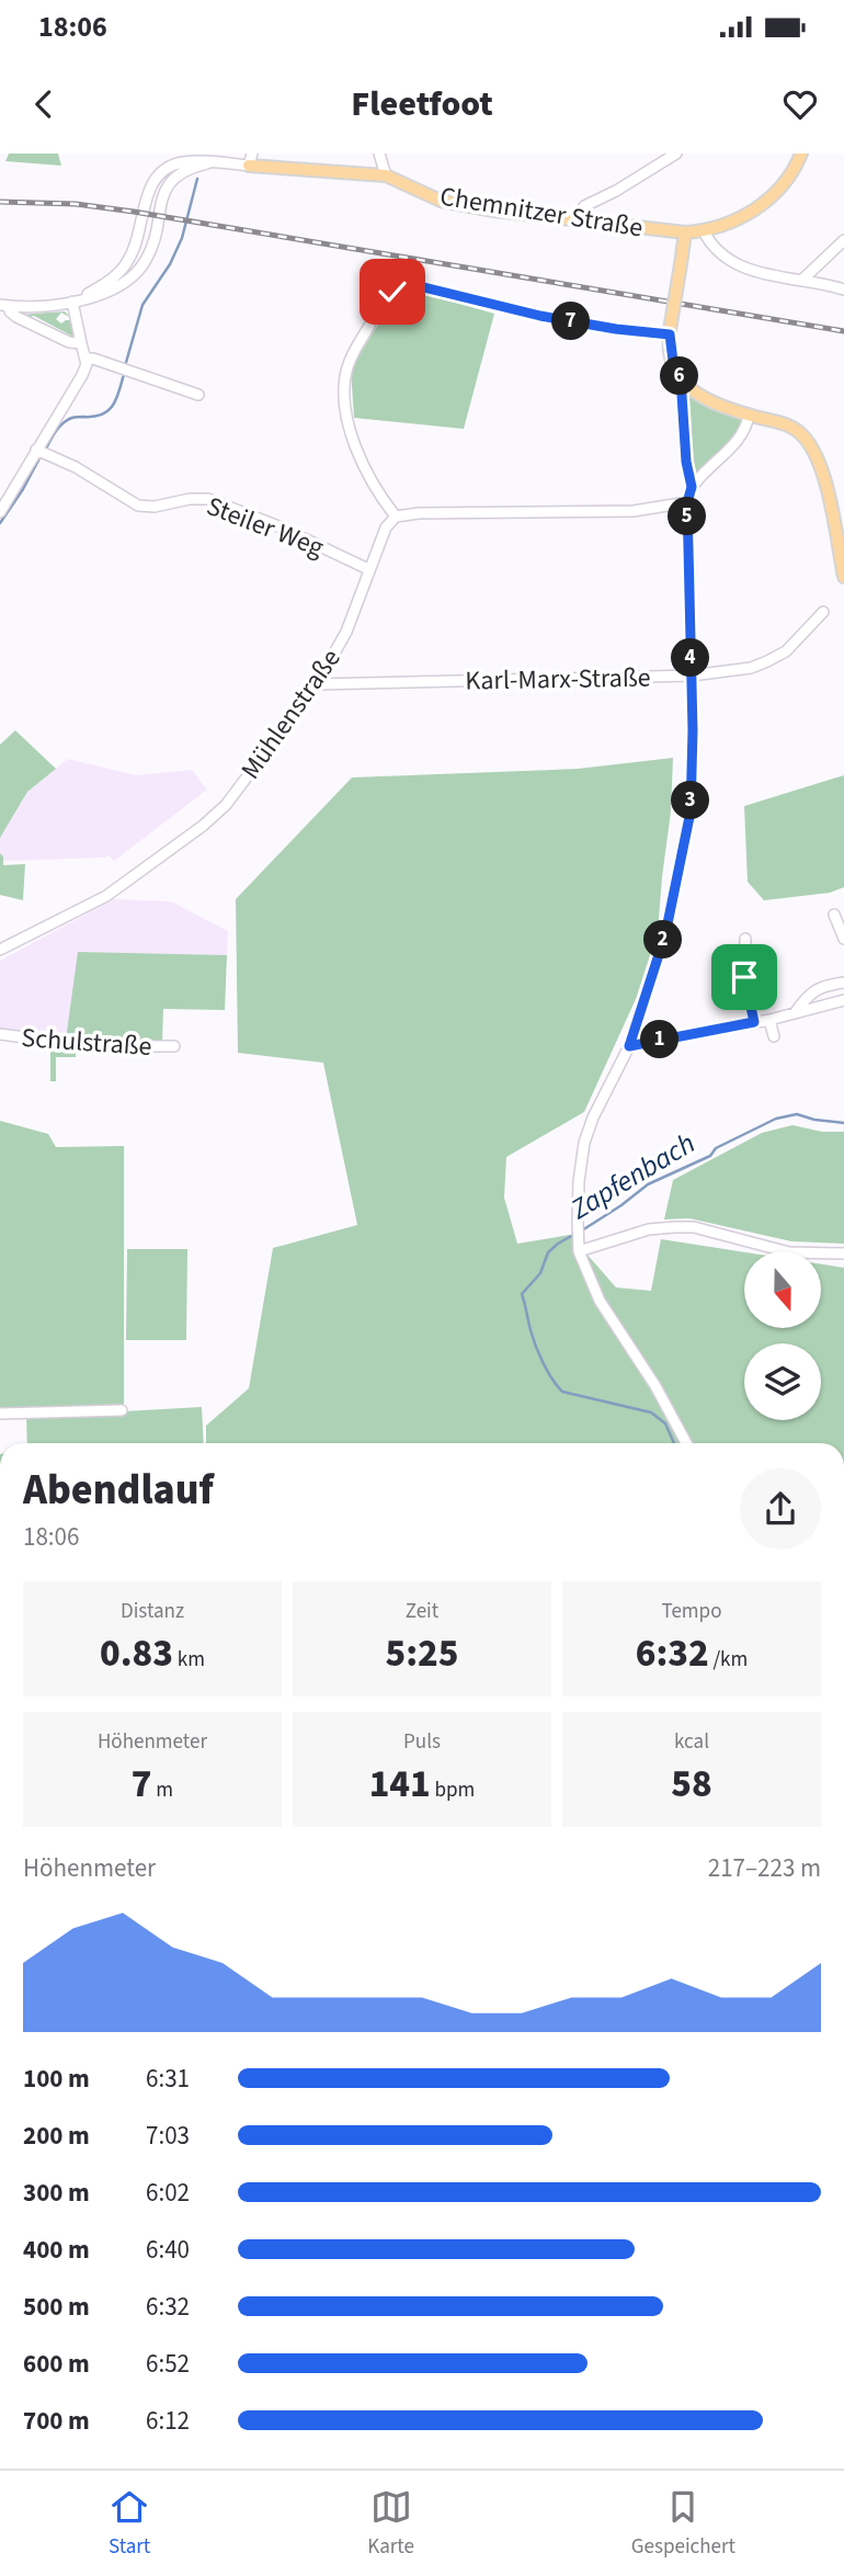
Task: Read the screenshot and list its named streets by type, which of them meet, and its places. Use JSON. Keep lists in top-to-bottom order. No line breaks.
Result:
{"streets":{"main road":["Chemnitzer Straße"],"street":["Steiler Weg","Karl-Marx-Straße","Mühlenstraße","Schulstraße"]},"crossings":[["Steiler Weg","Mühlenstraße"],["Karl-Marx-Straße","Mühlenstraße"]],"water":["Zapfenbach"],"north":"bottom","page":{"status":"18:06","header":"Fleetfoot","pins":["7","6","5","4","3","2","1"],"heading":["Abendlauf","18:06"],"stats":[["Distanz","0.83 km"],["Zeit","5:25"],["Tempo","6:32 /km"],["Höhenmeter","7 m"],["Puls","141 bpm"],["kcal","58"]],"chart":["Höhenmeter","217–223 m"],"list":[{"name":"100 m","note":"6:31"},{"name":"200 m","note":"7:03"},{"name":"300 m","note":"6:02"},{"name":"400 m","note":"6:40"},{"name":"500 m","note":"6:32"},{"name":"600 m","note":"6:52"},{"name":"700 m","note":"6:12"}],"tabs":["Start","Karte","Gespeichert"]}}
